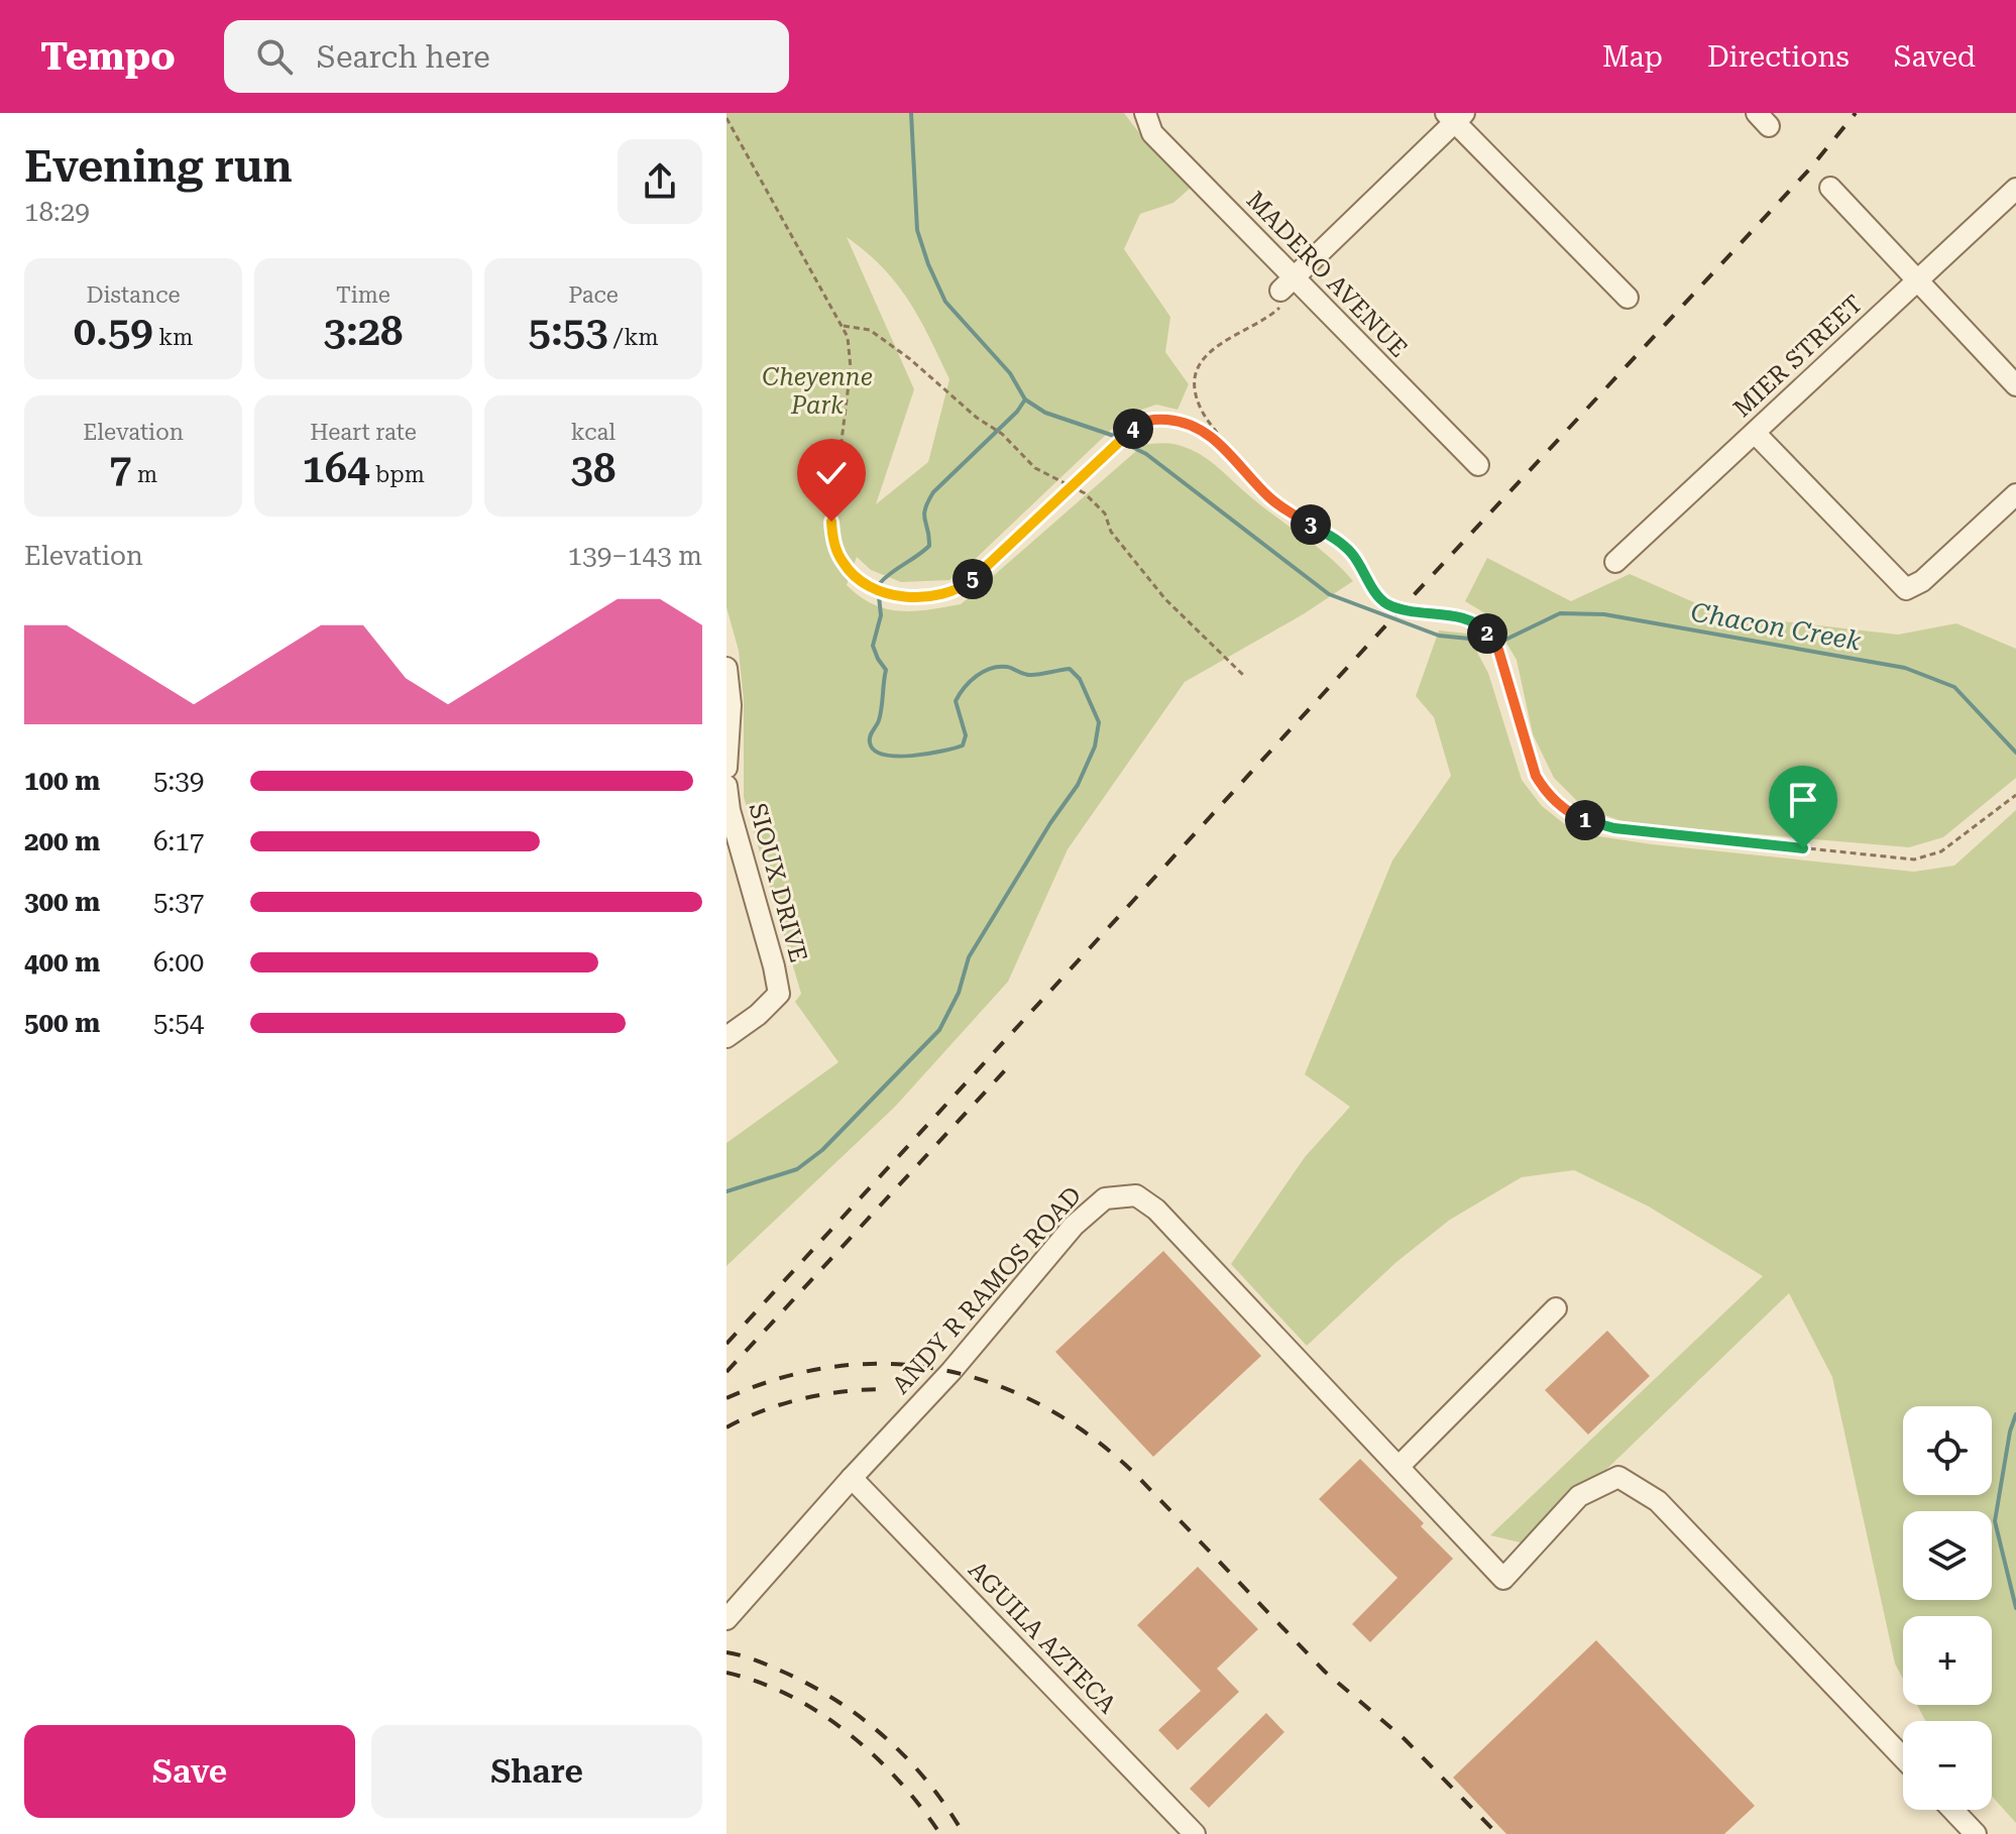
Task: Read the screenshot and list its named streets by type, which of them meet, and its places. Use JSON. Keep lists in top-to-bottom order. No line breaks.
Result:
{"streets":{"street":["MADERO AVENUE","MIER STREET","SIOUX DRIVE","ANDY R RAMOS ROAD","AGUILA AZTECA"]},"crossings":[["ANDY R RAMOS ROAD","AGUILA AZTECA"]],"water":["Chacon Creek"],"parks":["Cheyenne Park"],"page":{"header":"Tempo","search":"Search here","nav":["Map","Directions","Saved"],"heading":["Evening run","18:29"],"stats":[["Distance","0.59 km"],["Time","3:28"],["Pace","5:53 /km"],["Elevation","7 m"],["Heart rate","164 bpm"],["kcal","38"]],"pins":["4","3","5","2","1"],"chart":["Elevation","139–143 m"],"list":[{"name":"100 m","note":"5:39"},{"name":"200 m","note":"6:17"},{"name":"300 m","note":"5:37"},{"name":"400 m","note":"6:00"},{"name":"500 m","note":"5:54"}],"map_buttons":["+","−"],"buttons":["Save","Share"]}}
